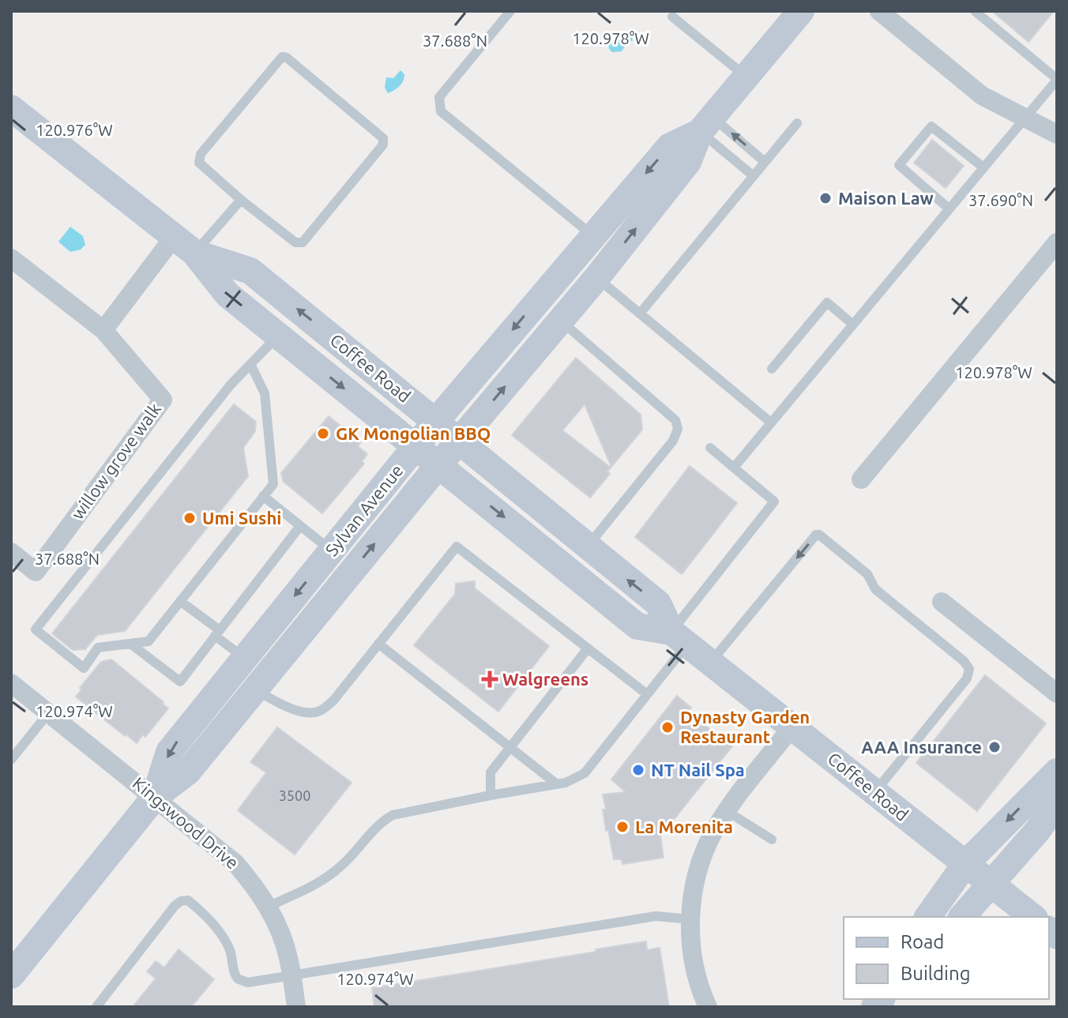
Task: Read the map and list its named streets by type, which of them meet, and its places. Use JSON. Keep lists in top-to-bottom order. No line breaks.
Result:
{"streets":{"main road":["Coffee Road","Sylvan Avenue"],"street":["willow grove walk","Kingswood Drive"]},"crossings":[["Coffee Road","Sylvan Avenue"],["Sylvan Avenue","Kingswood Drive"]],"places":{"other":["Maison Law","GK Mongolian BBQ","Umi Sushi","Dynasty Garden Restaurant","AAA Insurance","NT Nail Spa","La Morenita"],"health":["Walgreens"]},"house_numbers":["3500"],"legend":["Road","Building"],"coordinates":["120.978°W","37.688°N","120.976°W","37.690°N","120.974°W"]}
